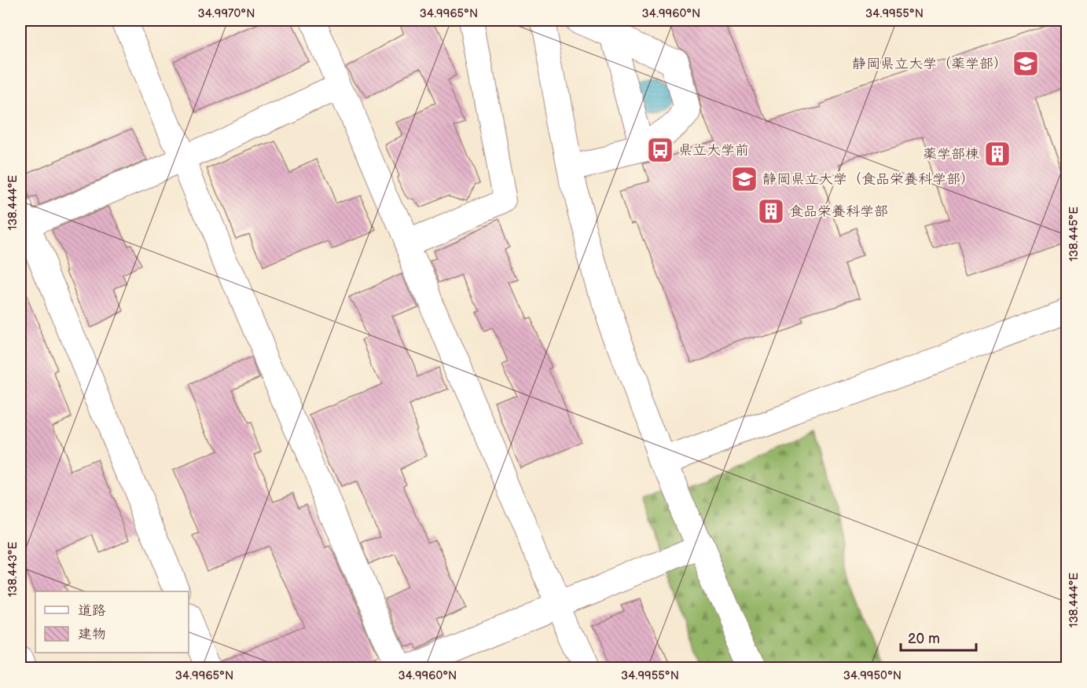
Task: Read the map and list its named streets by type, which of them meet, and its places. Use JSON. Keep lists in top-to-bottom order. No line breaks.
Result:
{"places":{"school or university":["静岡県立大学（薬学部）","静岡県立大学（食品栄養科学部）"],"bus stop":["県立大学前"],"building":["薬学部棟","食品栄養科学部"]},"legend":["道路","建物"],"scale_bar":"20 m","coordinates":["34.9970°N","34.9965°N","34.9960°N","34.9955°N","138.444°E","138.445°E","138.443°E","34.9950°N"]}
